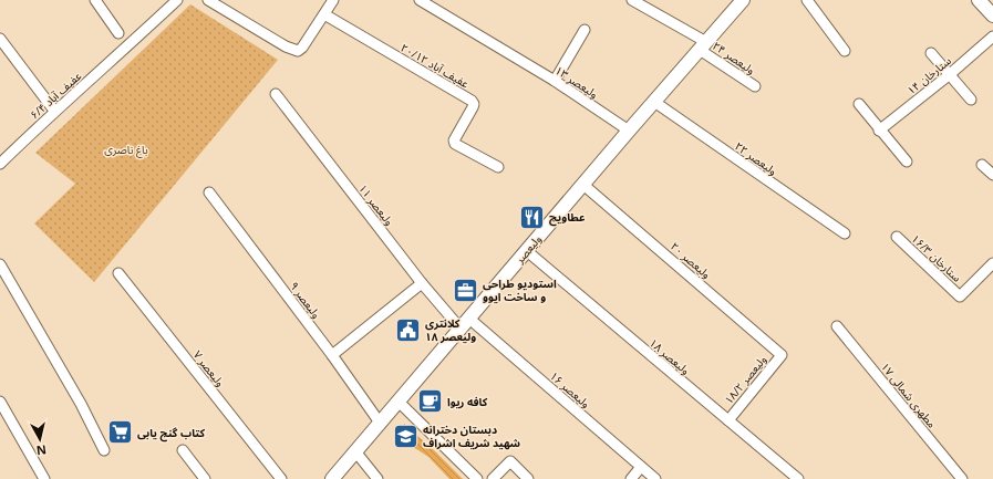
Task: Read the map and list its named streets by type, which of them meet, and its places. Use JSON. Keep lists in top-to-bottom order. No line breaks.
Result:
{"streets":{"main road":["ولیعصر"],"street":["۲۴ ولیعصر","عفیف آباد ۲۰/۱۲","۱۴ ستارخان","۱۳ ولیعصر","عفیف آباد ۶/۴","۲۲ ولیعصر","۱۱ ولیعصر","۱۶/۳ ستارخان","۲۰ ولیعصر","۹ ولیعصر","۱۸ ولیعصر","۷ ولیعصر","۱۸/۲ ولیعصر","۱۶ ولیعصر","۱۷ مطهری شمالی"]},"crossings":[["۲۴ ولیعصر","ولیعصر"],["۱۳ ولیعصر","ولیعصر"],["۲۲ ولیعصر","ولیعصر"],["۱۱ ولیعصر","ولیعصر"],["۱۱ ولیعصر","۱۶ ولیعصر"],["ولیعصر","۲۰ ولیعصر"],["ولیعصر","۹ ولیعصر"],["ولیعصر","۱۸ ولیعصر"],["ولیعصر","۱۶ ولیعصر"],["۲۰ ولیعصر","۱۸/۲ ولیعصر"],["۱۸ ولیعصر","۱۸/۲ ولیعصر"]],"parks":["باغ ناصری"],"places":{"restaurant":["عطاویچ"],"office":["استودیو طراحی و ساخت ایوو"],"public building":["کلانتری ۱۸ ولیعصر"],"cafe":["کافه ریوا"],"supermarket":["کتاب گنج یابی"],"school or university":["دبستان دخترانه شهید شریف اشراف"]},"north":"bottom"}
